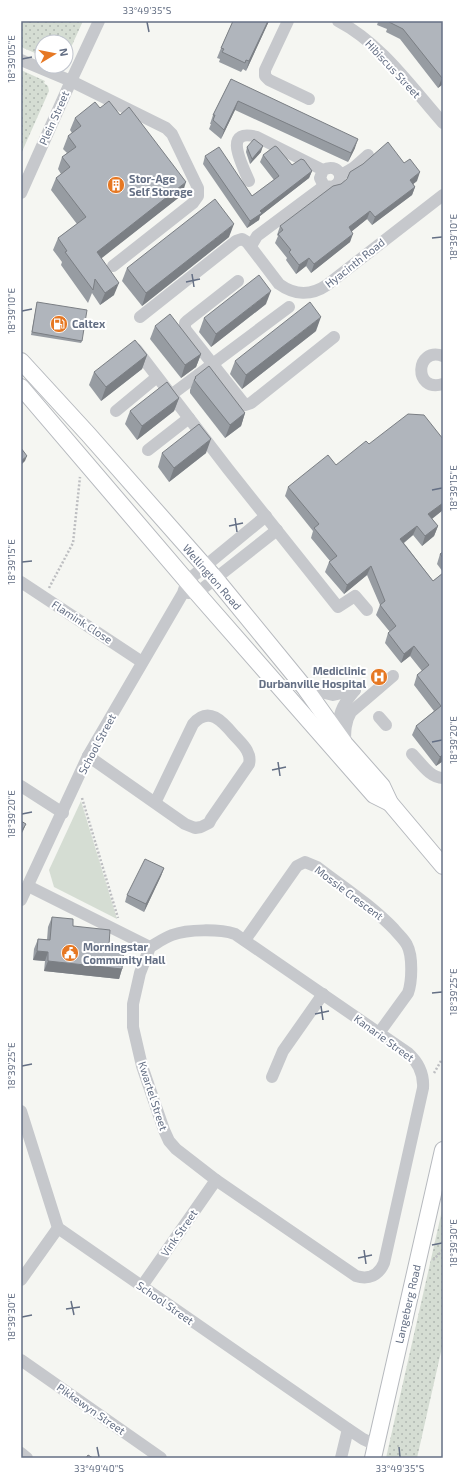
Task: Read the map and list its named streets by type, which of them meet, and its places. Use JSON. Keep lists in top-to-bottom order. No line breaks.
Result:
{"streets":{"main road":["Wellington Road","Langeberg Road"],"street":["Hibiscus Street","Plein Street","Hyacinth Road","Flamink Close","School Street","Mossie Crescent","Kanarie Street","Kwartel Street","Vink Street","Pikkewyn Street"]},"crossings":[["Wellington Road","School Street"],["Flamink Close","School Street"],["School Street","Vink Street"],["School Street","Langeberg Road"],["Mossie Crescent","Kanarie Street"],["Kanarie Street","Kwartel Street"],["Kwartel Street","Vink Street"]],"places":{"building":["Stor-Age Self Storage"],"fuel station":["Caltex"],"hospital":["Mediclinic Durbanville Hospital"],"public building":["Morningstar Community Hall"]},"north":"right","coordinates":["33°49'35\"S","18°39'05\"E","18°39'10\"E","18°39'15\"E","18°39'20\"E","18°39'25\"E","18°39'30\"E","33°49'40\"S"]}
